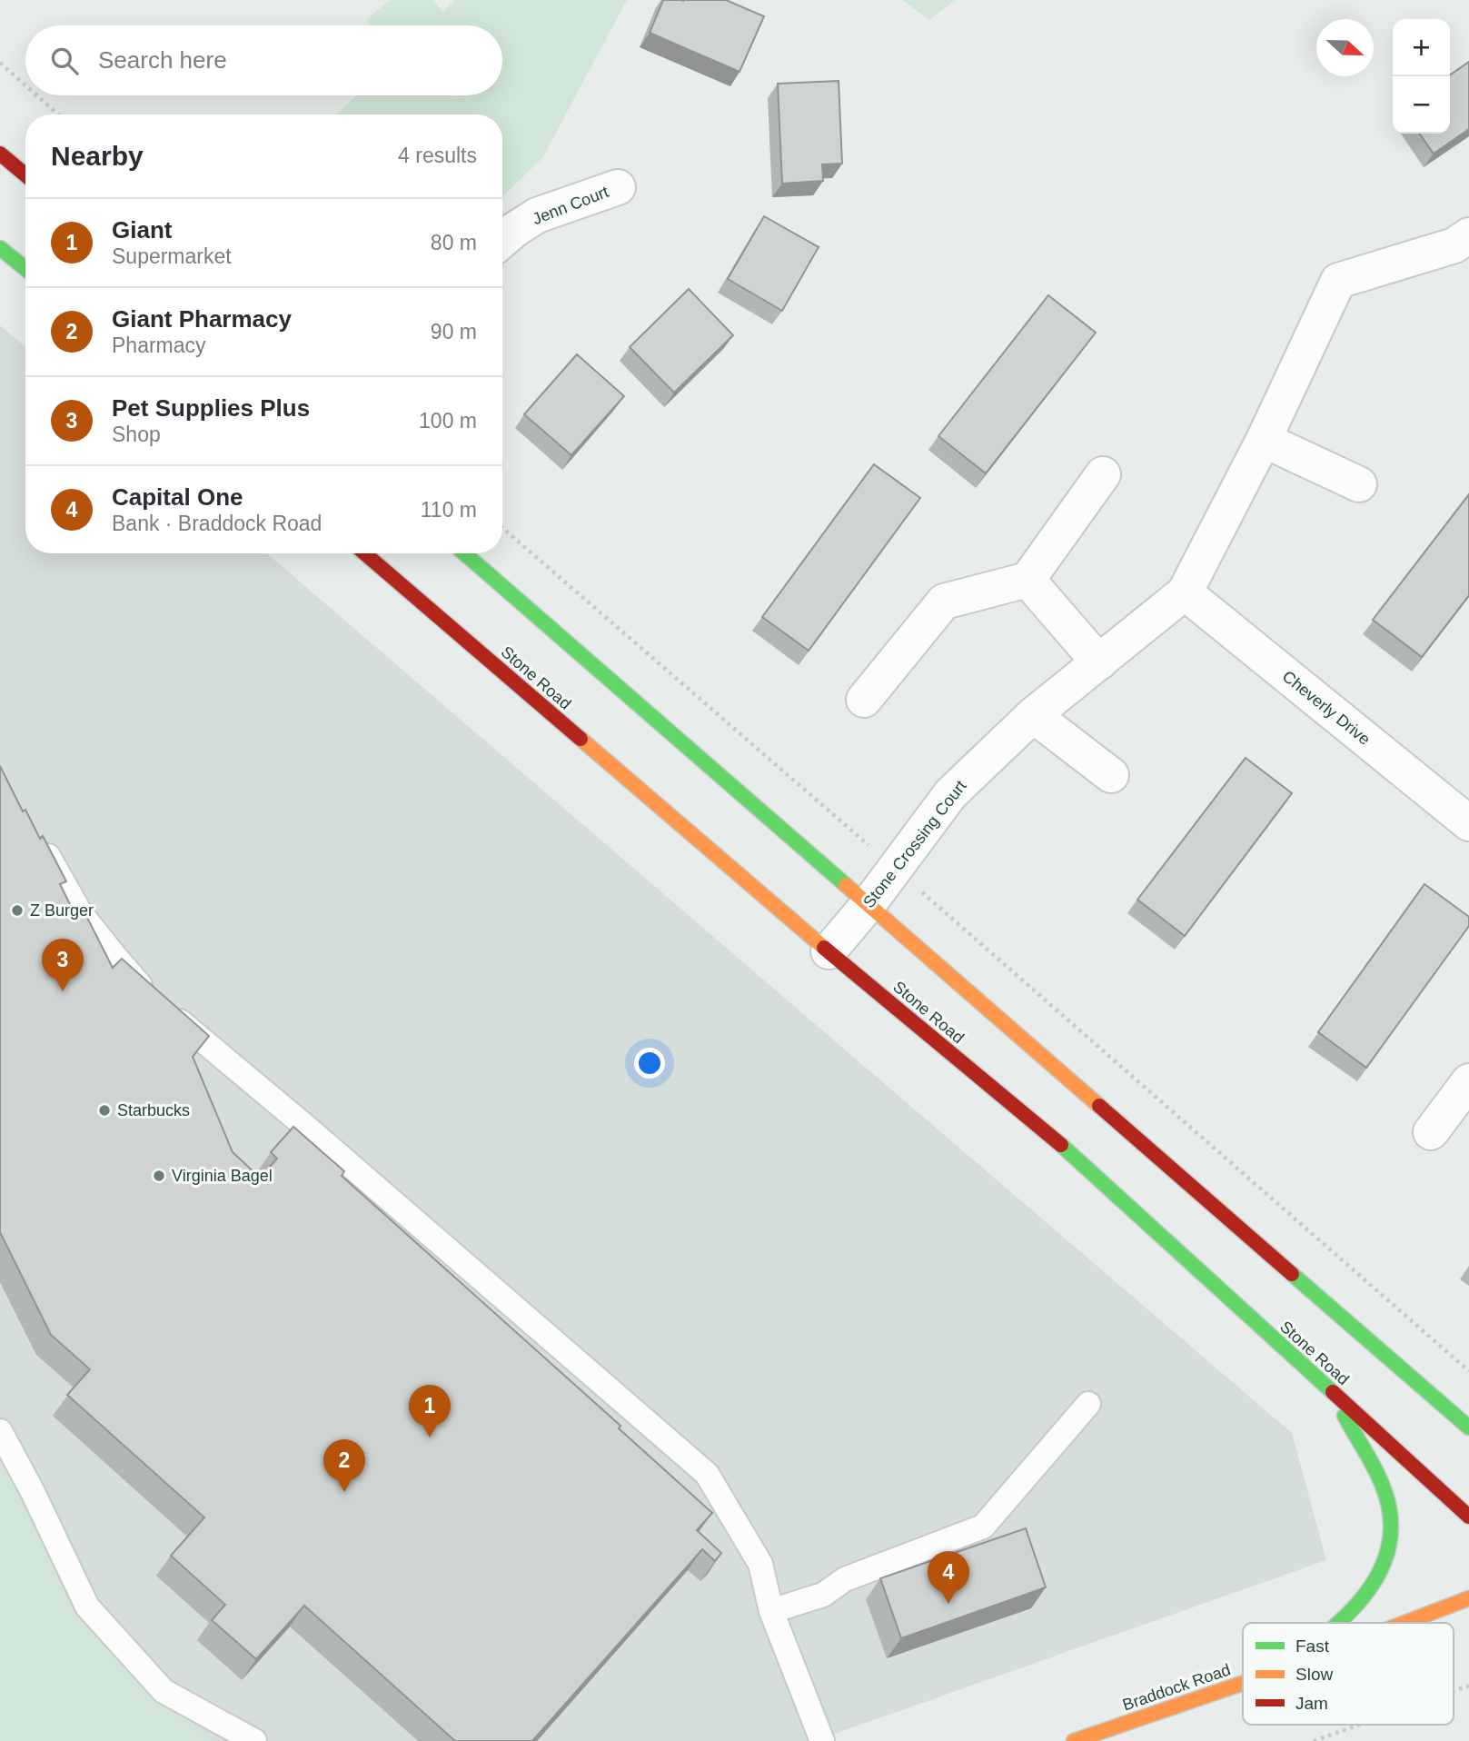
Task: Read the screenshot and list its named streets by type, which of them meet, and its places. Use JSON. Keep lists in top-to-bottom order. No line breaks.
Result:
{"streets":{"main road":["Stone Road","Braddock Road"],"street":["Jenn Court","Cheverly Drive","Stone Crossing Court"]},"crossings":[["Stone Road","Stone Crossing Court"],["Cheverly Drive","Stone Crossing Court"]],"places":["Z Burger","Starbucks","Virginia Bagel"],"legend":["Fast","Slow","Jam"],"north":"right","page":{"map_buttons":["+","−"],"search":"Search here","heading":["Nearby","4 results"],"list":[{"mark":"1","name":"Giant","note":"Supermarket","value":"80 m"},{"mark":"2","name":"Giant Pharmacy","note":"Pharmacy","value":"90 m"},{"mark":"3","name":"Pet Supplies Plus","note":"Shop","value":"100 m"},{"mark":"4","name":"Capital One","note":"Bank · Braddock Road","value":"110 m"}],"pins":["3","1","2","4"]}}
